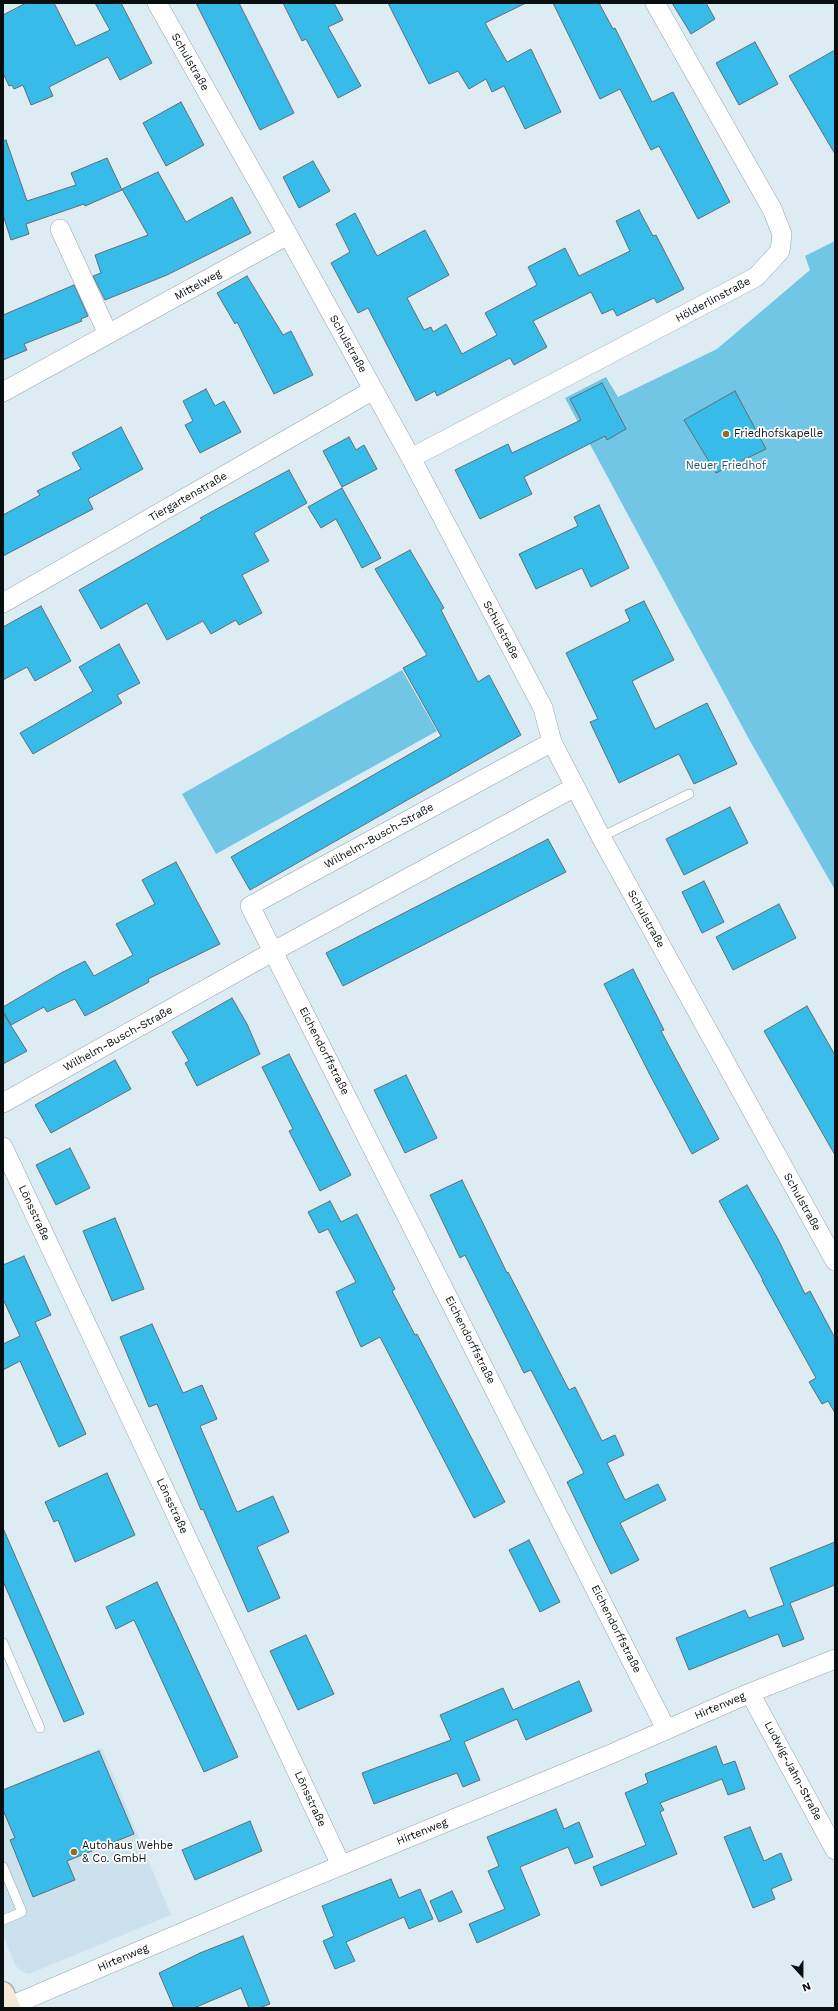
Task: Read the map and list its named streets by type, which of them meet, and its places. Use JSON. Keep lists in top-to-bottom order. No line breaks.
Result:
{"streets":{"street":["Schulstraße","Mittelweg","Hölderlinstraße","Tiergartenstraße","Wilhelm-Busch-Straße","Eichendorffstraße","Lönsstraße","Hirtenweg","Ludwig-Jahn-Straße"]},"crossings":[["Schulstraße","Mittelweg"],["Schulstraße","Hölderlinstraße"],["Schulstraße","Tiergartenstraße"],["Schulstraße","Wilhelm-Busch-Straße"],["Wilhelm-Busch-Straße","Eichendorffstraße"],["Eichendorffstraße","Hirtenweg"],["Lönsstraße","Hirtenweg"],["Hirtenweg","Ludwig-Jahn-Straße"]],"parks":["Neuer Friedhof"],"places":["Friedhofskapelle","Autohaus Wehbe & Co. GmbH"],"north":"bottom"}
